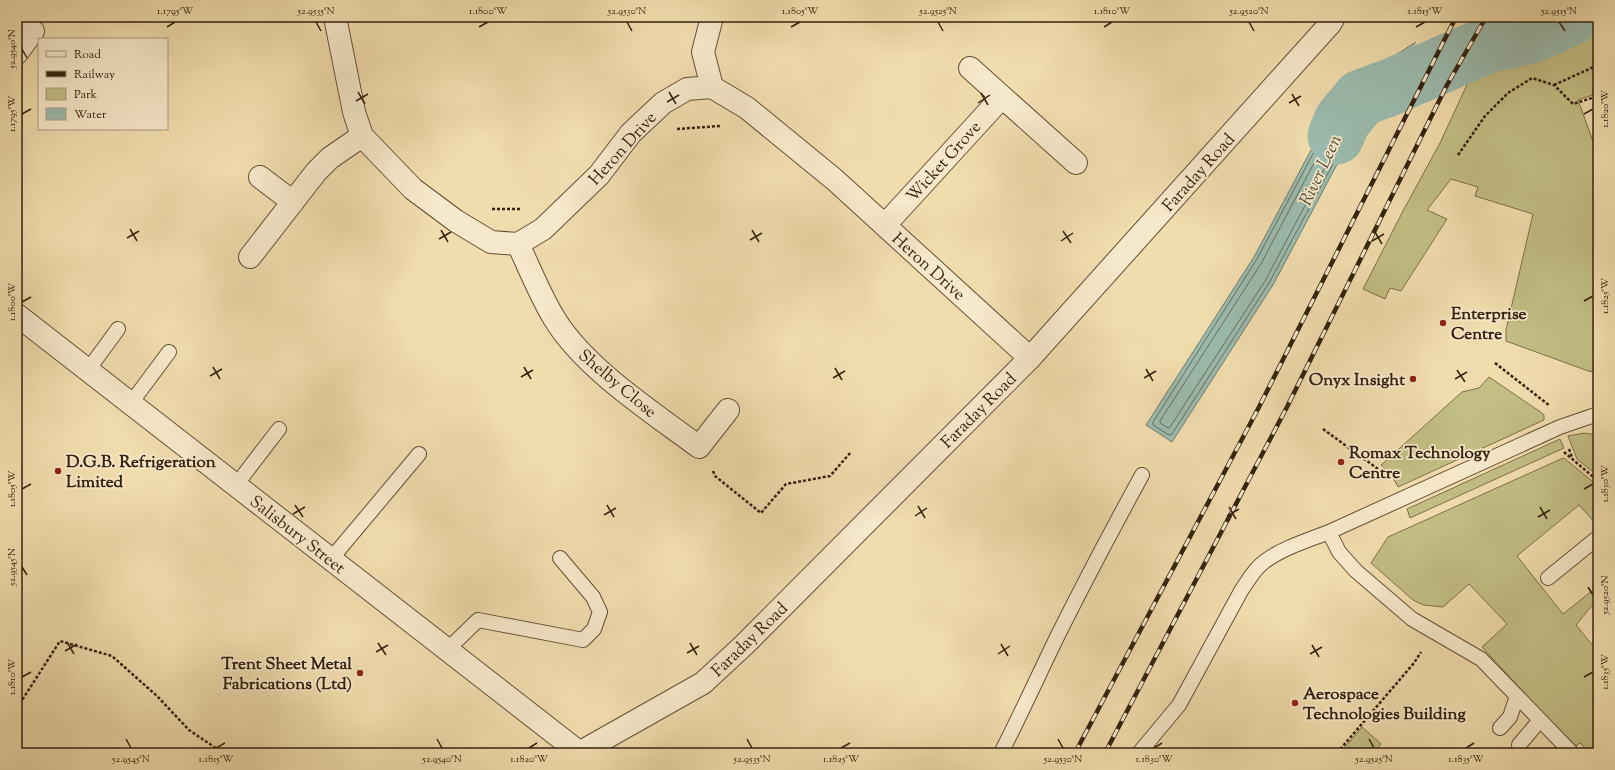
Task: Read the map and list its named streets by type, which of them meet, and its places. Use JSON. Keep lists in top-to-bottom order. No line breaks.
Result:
{"streets":{"street":["Heron Drive","Wicket Grove","Faraday Road","Shelby Close","Salisbury Street"]},"crossings":[["Heron Drive","Wicket Grove"],["Heron Drive","Faraday Road"],["Heron Drive","Shelby Close"],["Faraday Road","Salisbury Street"]],"water":["River Leen"],"places":["Enterprise Centre","Onyx Insight","Romax Technology Centre","D.G.B. Refrigeration Limited","Trent Sheet Metal Fabrications (Ltd)","Aerospace Technologies Building"],"legend":["Road","Railway","Park","Water"],"coordinates":["1.1795°W","52.9535°N","1.1800°W","52.9530°N","1.1805°W","52.9525°N","1.1810°W","52.9520°N","1.1815°W","52.9515°N","52.9540°N","1.1820°W","1.1825°W","1.1830°W","52.9545°N","1.1835°W"]}
